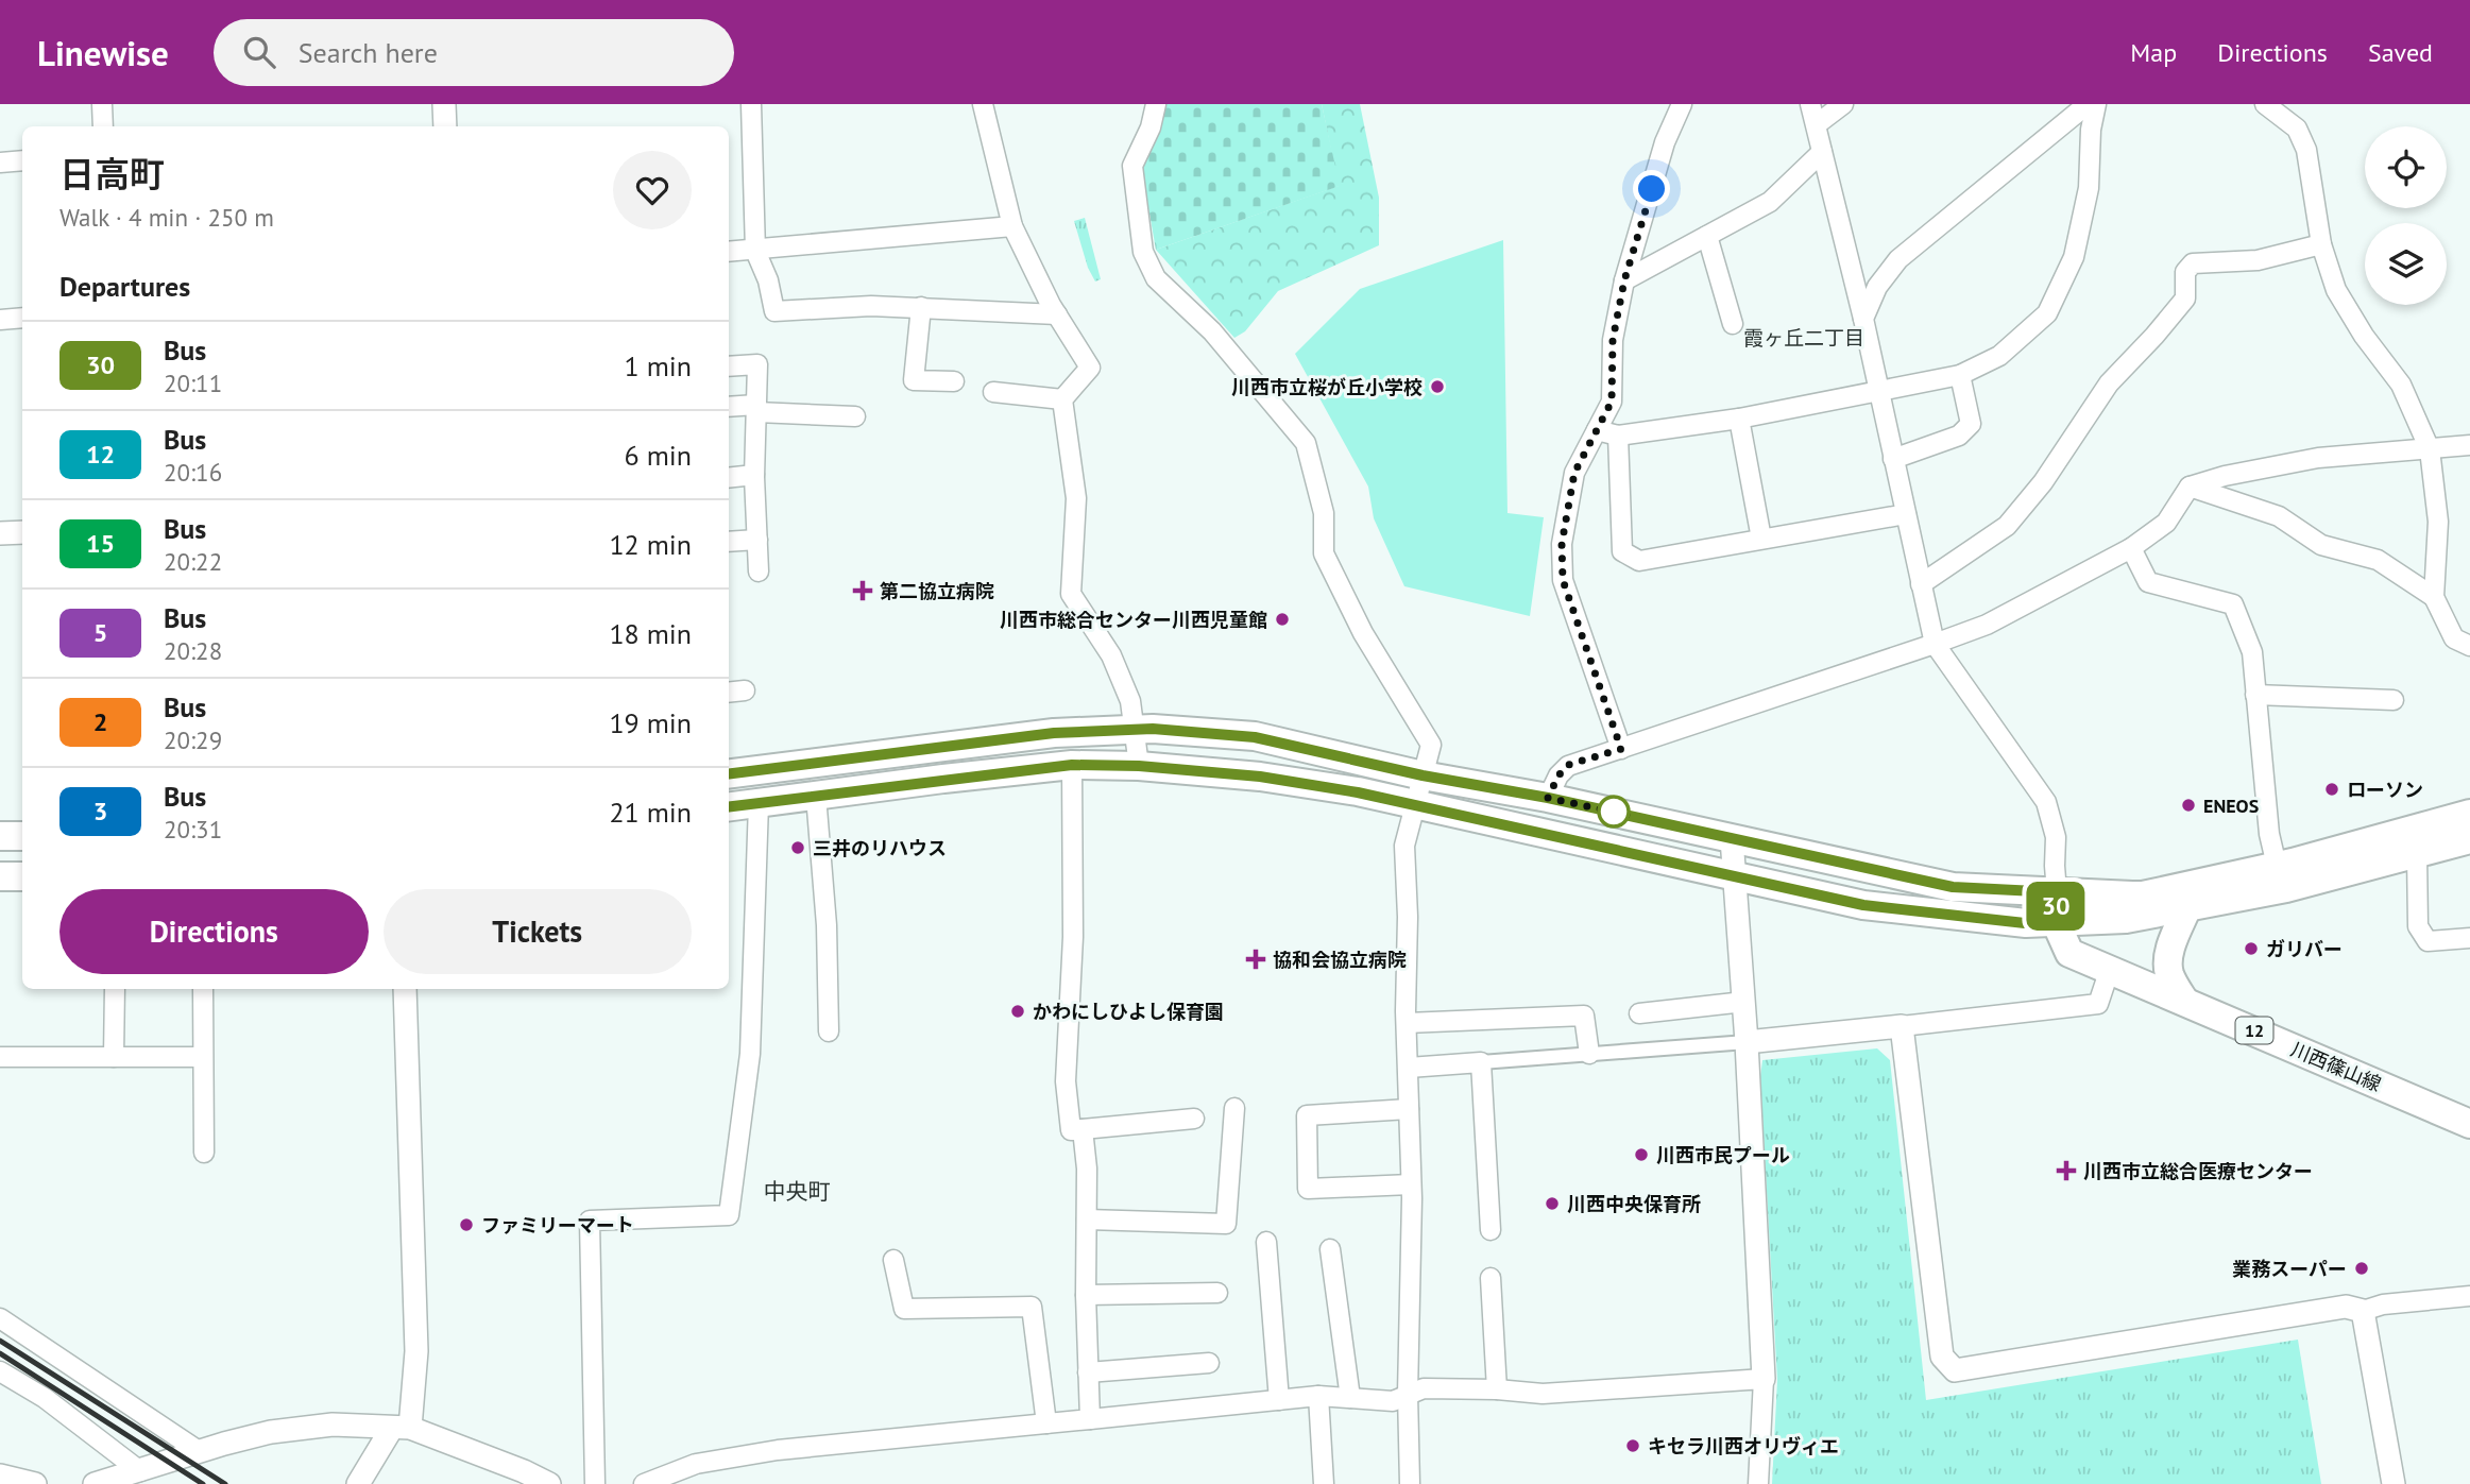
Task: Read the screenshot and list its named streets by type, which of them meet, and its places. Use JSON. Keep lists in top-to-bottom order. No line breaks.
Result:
{"streets":{"main road":["12","川西篠山線"]},"districts":["霞ヶ丘二丁目","中央町"],"places":{"other":["川西市立桜が丘小学校","川西市総合センター川西児童館","ローソン","ENEOS","三井のリハウス","ガリバー","かわにしひよし保育園","川西市民プール","川西中央保育所","ファミリーマート","業務スーパー","キセラ川西オリヴィエ"],"health":["第二協立病院","協和会協立病院","川西市立総合医療センター"]},"lines":["bus line 30"],"page":{"header":"Linewise","search":"Search here","nav":["Map","Directions","Saved"],"on_map":"30","heading":[["日高町","Walk · 4 min · 250 m"],"Departures"],"list":[{"mark":"30","name":"Bus","note":"20:11","value":"1 min"},{"mark":"12","name":"Bus","note":"20:16","value":"6 min"},{"mark":"15","name":"Bus","note":"20:22","value":"12 min"},{"mark":"5","name":"Bus","note":"20:28","value":"18 min"},{"mark":"2","name":"Bus","note":"20:29","value":"19 min"},{"mark":"3","name":"Bus","note":"20:31","value":"21 min"}],"buttons":["Directions","Tickets"]}}
